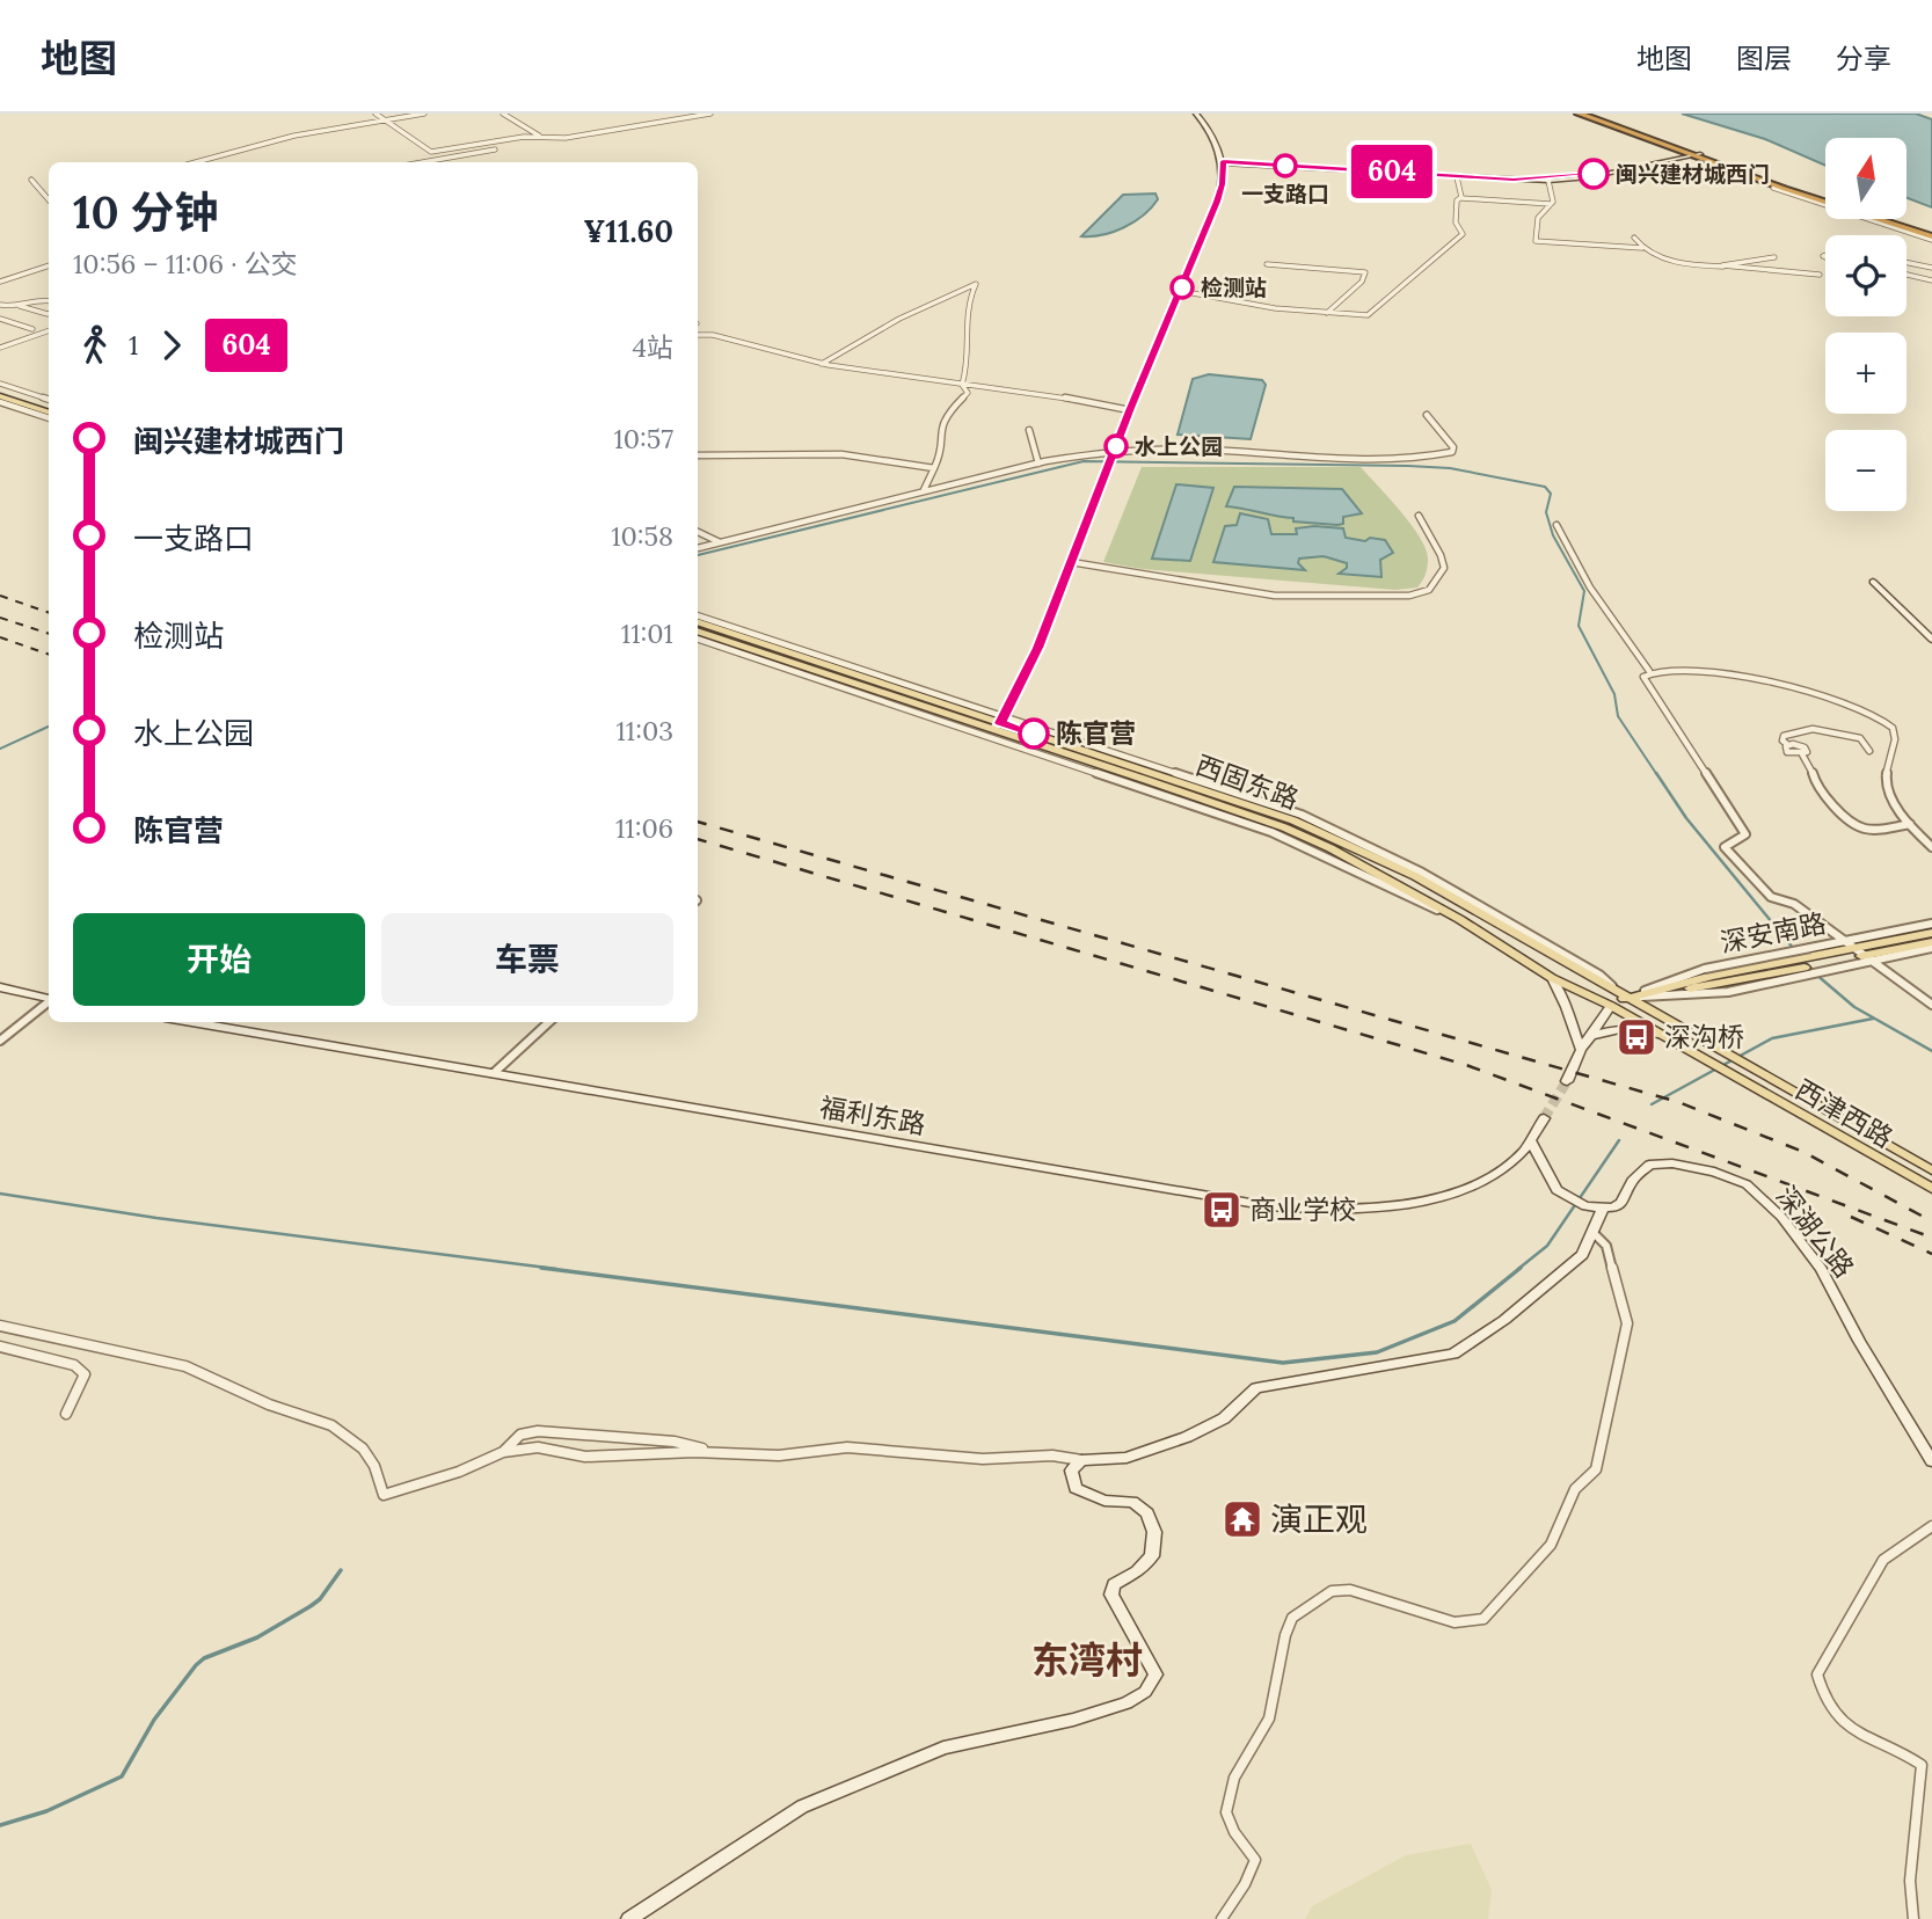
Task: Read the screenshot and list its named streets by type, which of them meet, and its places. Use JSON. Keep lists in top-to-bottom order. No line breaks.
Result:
{"streets":{"main road":["西固东路","深安南路","西津西路"],"street":["福利东路","深湖公路"]},"crossings":[["西固东路","深安南路"],["西固东路","西津西路"]],"districts":["东湾村"],"places":{"other":["一支路口","闽兴建材城西门","检测站","水上公园","陈官营"],"bus stop":["深沟桥","商业学校"],"temple":["演正观"]},"lines":["bus line 604"],"north":"top","page":{"header":"地图","nav":["地图","图层","分享"],"on_map":"604","map_buttons":["+","−"],"heading":["10 分钟","10:56 – 11:06 · 公交","¥11.60"],"legs":["1","604","4站"],"list":[{"name":"闽兴建材城西门","value":"10:57"},{"name":"一支路口","value":"10:58"},{"name":"检测站","value":"11:01"},{"name":"水上公园","value":"11:03"},{"name":"陈官营","value":"11:06"}],"buttons":["开始","车票"]}}
